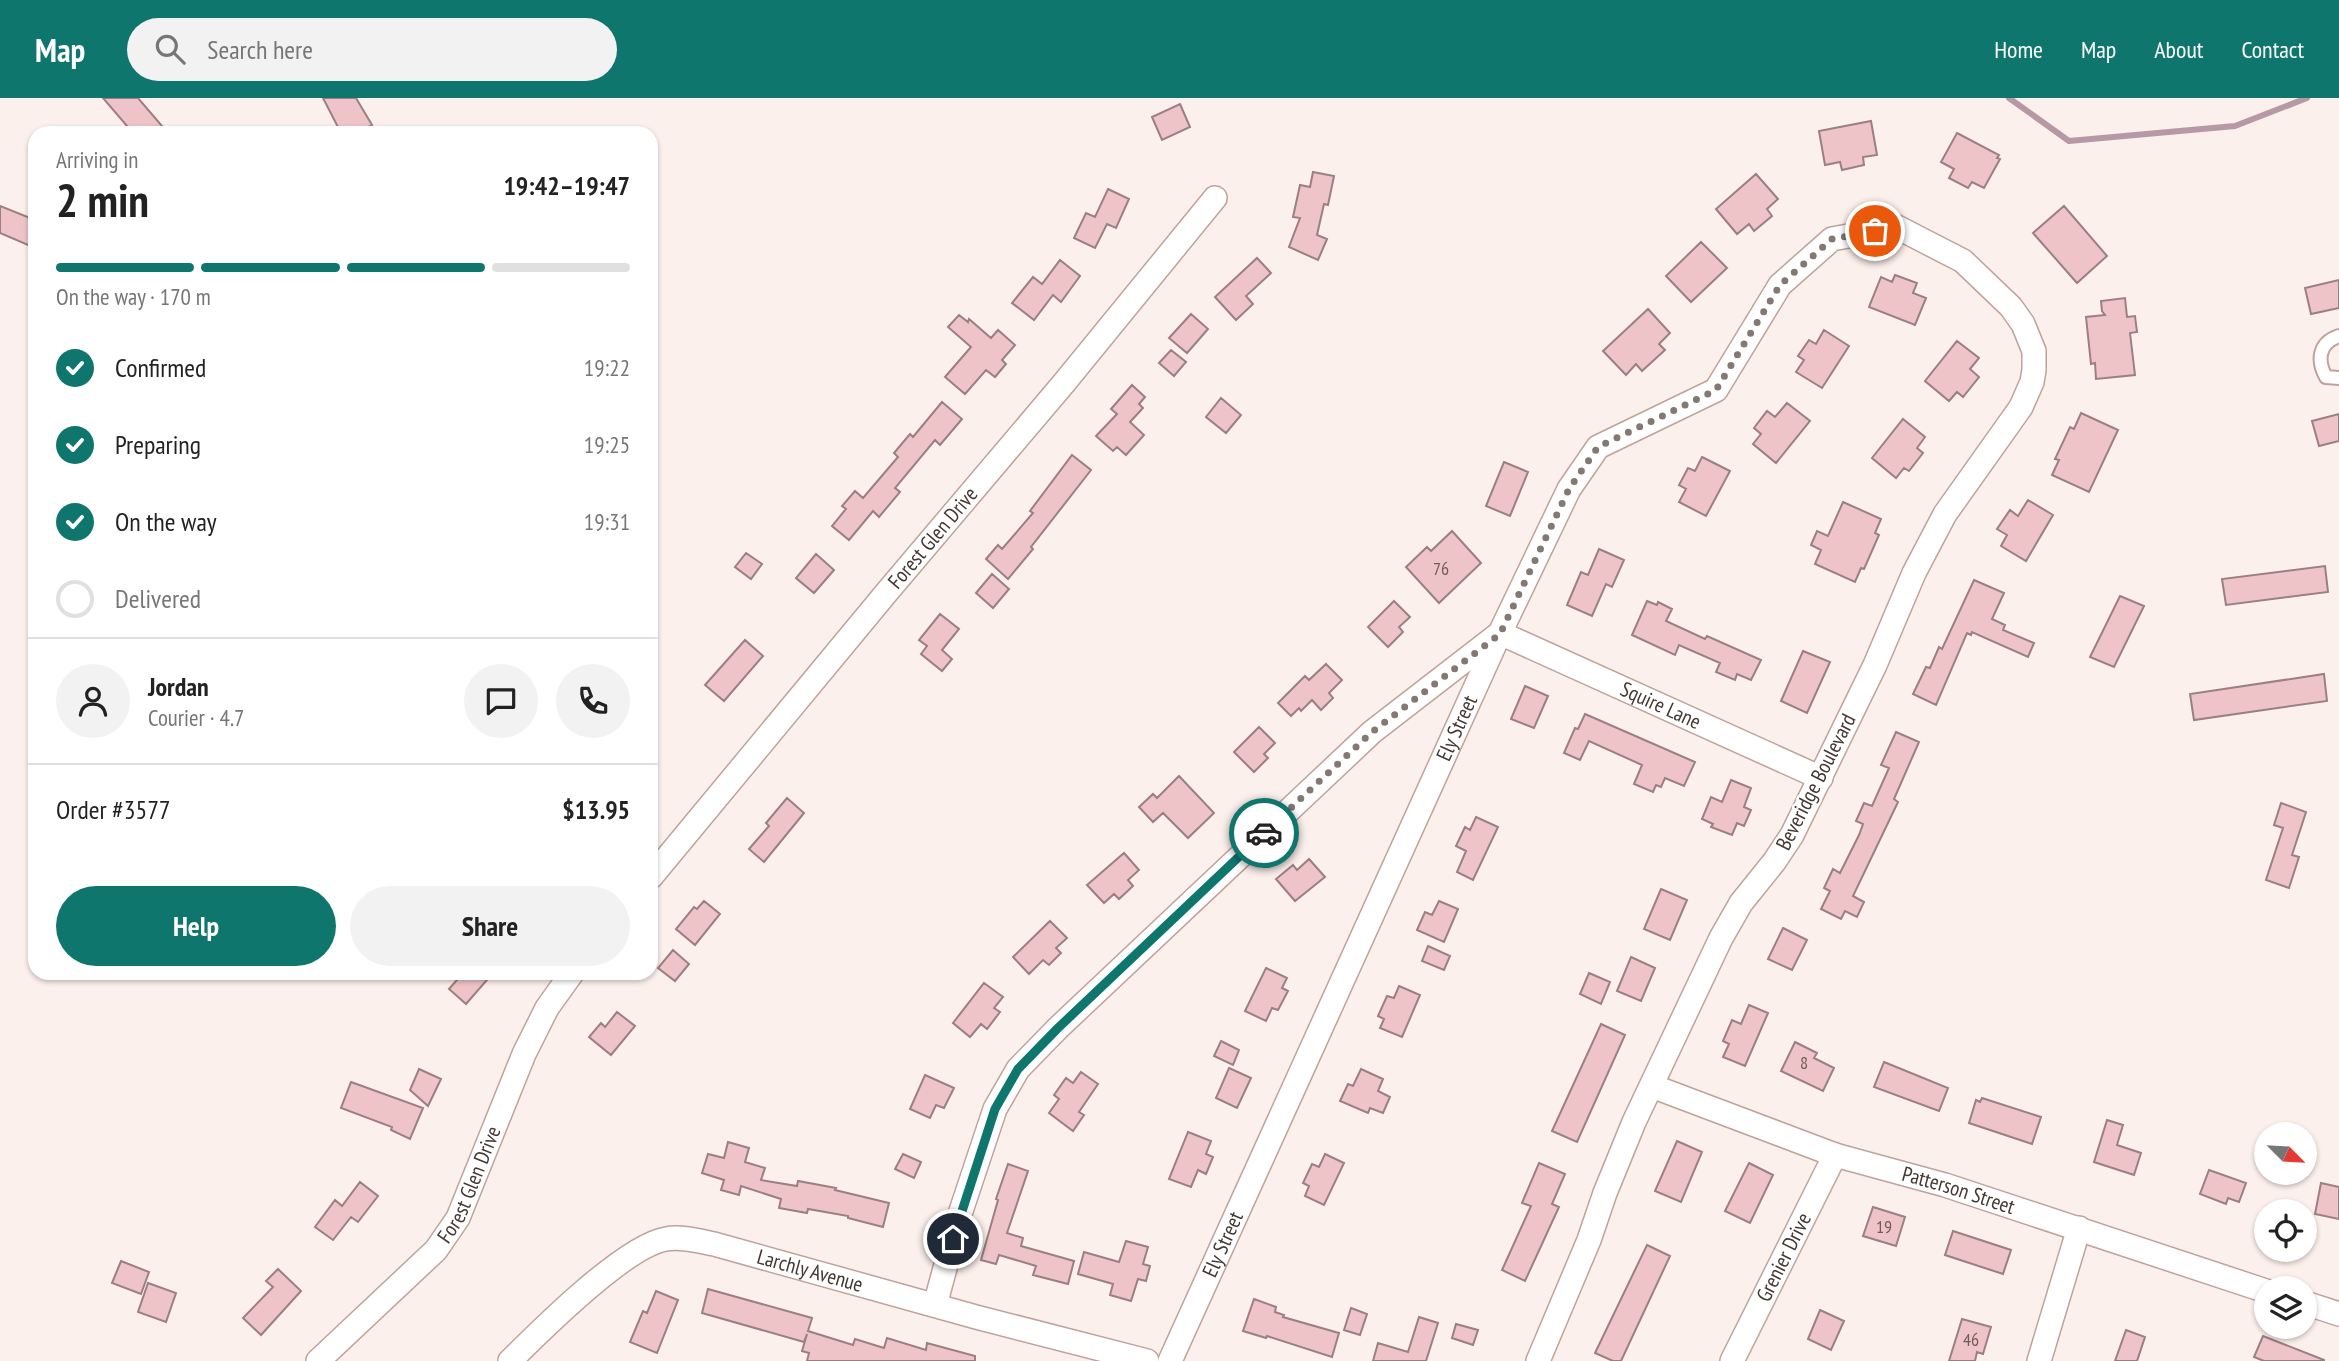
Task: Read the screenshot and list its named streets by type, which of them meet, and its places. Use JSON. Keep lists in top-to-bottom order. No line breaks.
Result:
{"streets":{"street":["Forest Glen Drive","Squire Lane","Ely Street","Beveridge Boulevard","Patterson Street","Grenier Drive","Larchly Avenue"]},"crossings":[["Squire Lane","Ely Street"],["Squire Lane","Beveridge Boulevard"],["Ely Street","Beveridge Boulevard"],["Beveridge Boulevard","Patterson Street"],["Patterson Street","Grenier Drive"]],"house_numbers":["76","8","19","46"],"north":"bottom right","page":{"header":"Map","search":"Search here","nav":["Home","Map","About","Contact"],"heading":["2 min","Arriving in","19:42–19:47"],"panel":["Jordan","Courier · 4.7","Order #3577","$13.95"],"bar":"On the way · 170 m","list":[["Confirmed","19:22"],["Preparing","19:25"],["On the way","19:31"],"Delivered"],"buttons":["Help","Share"]}}
